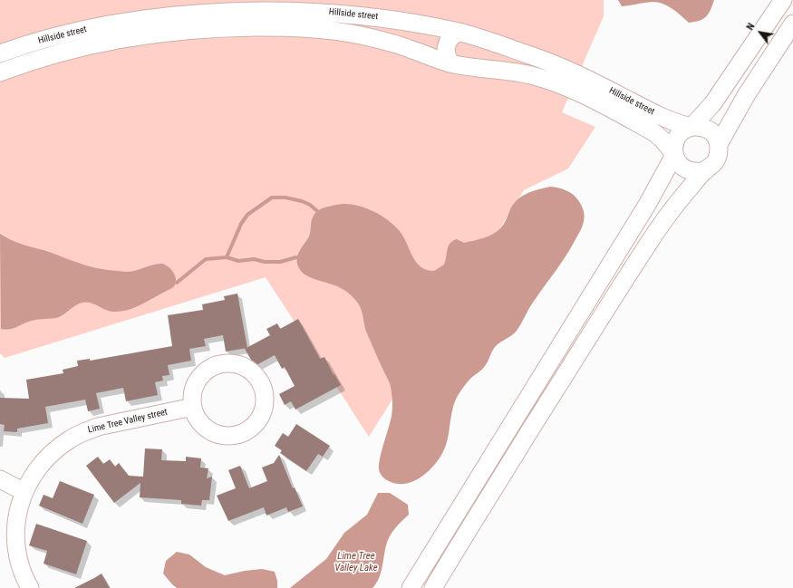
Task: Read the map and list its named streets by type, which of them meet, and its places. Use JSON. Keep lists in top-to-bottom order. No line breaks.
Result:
{"streets":{"street":["Hillside street","Lime Tree Valley street"]},"water":["Lime Tree Valley Lake"],"north":"top left"}
